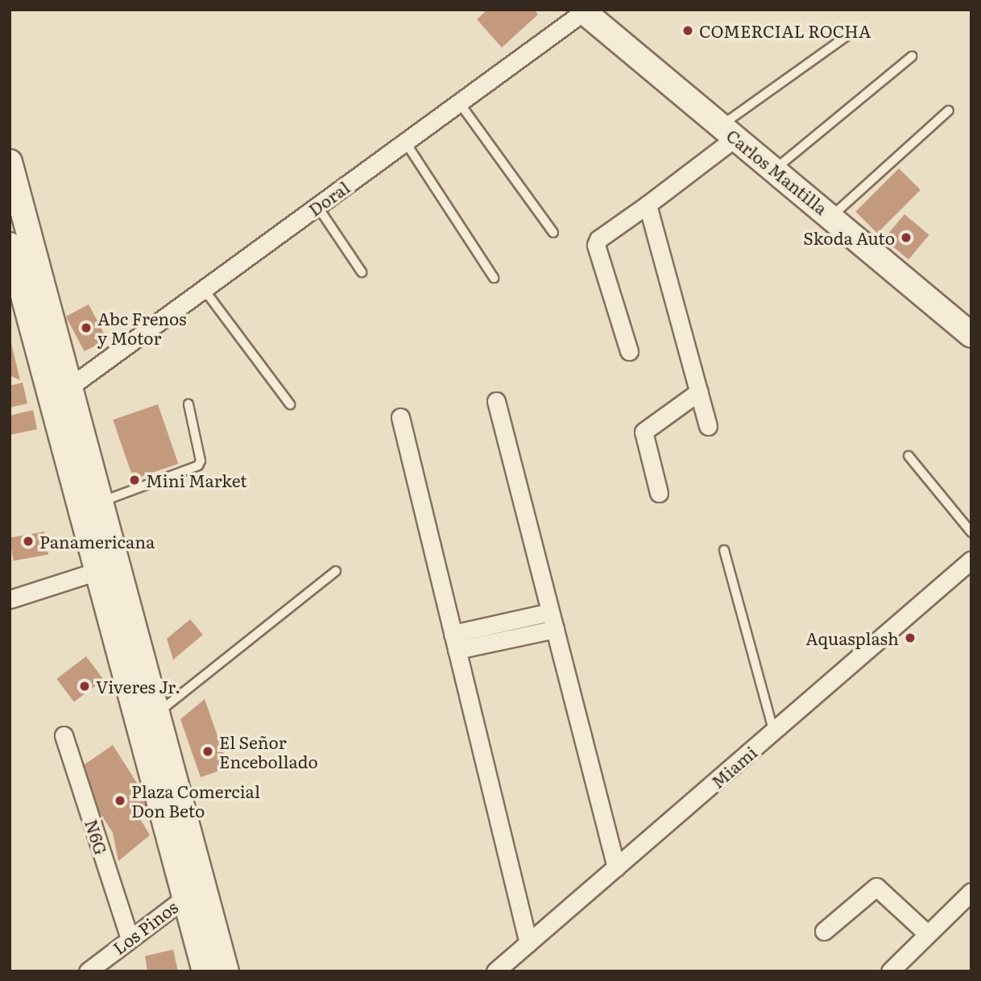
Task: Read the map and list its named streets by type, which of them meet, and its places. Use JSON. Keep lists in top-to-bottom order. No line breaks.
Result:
{"streets":{"main road":["Carlos Mantilla"],"street":["Doral","Miami","N6G","Los Pinos"]},"crossings":[["Carlos Mantilla","Doral"],["N6G","Los Pinos"]],"places":["COMERCIAL ROCHA","Skoda Auto","Abc Frenos y Motor","Mini Market","Panamericana","Aquasplash","Viveres Jr.","El Señor Encebollado","Plaza Comercial Don Beto"]}
